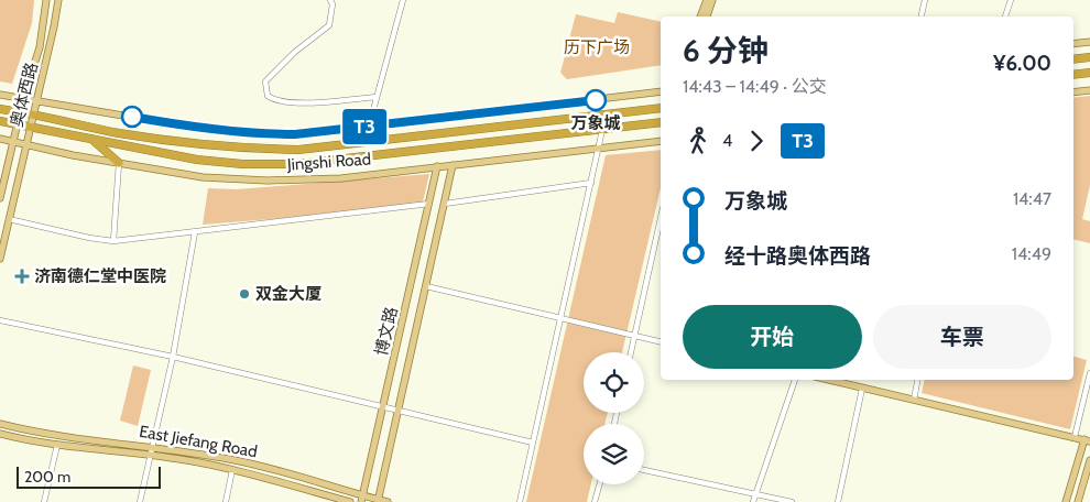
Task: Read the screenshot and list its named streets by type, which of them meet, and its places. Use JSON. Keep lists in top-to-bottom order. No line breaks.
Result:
{"streets":{"highway":["Jingshi Road"],"main road":["奥体西路","博文路","East Jiefang Road"]},"crossings":[["奥体西路","Jingshi Road"],["Jingshi Road","博文路"],["博文路","East Jiefang Road"]],"parks":["历下广场"],"places":{"other":["万象城","双金大厦"],"health":["济南德仁堂中医院"]},"lines":["bus line T3"],"scale_bar":"200 m","page":{"on_map":"T3","heading":["6 分钟","14:43 – 14:49 · 公交","¥6.00"],"legs":["4","T3"],"list":[{"name":"万象城","value":"14:47"},{"name":"经十路奥体西路","value":"14:49"}],"buttons":["开始","车票"],"scale":"200 m"}}
